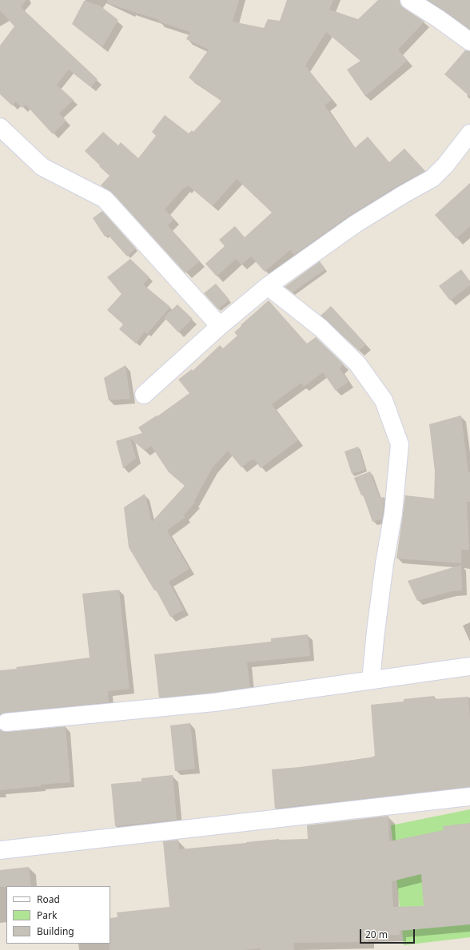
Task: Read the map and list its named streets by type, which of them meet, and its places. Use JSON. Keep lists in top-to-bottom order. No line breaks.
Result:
{"legend":["Road","Park","Building"],"scale_bar":"20 m"}
